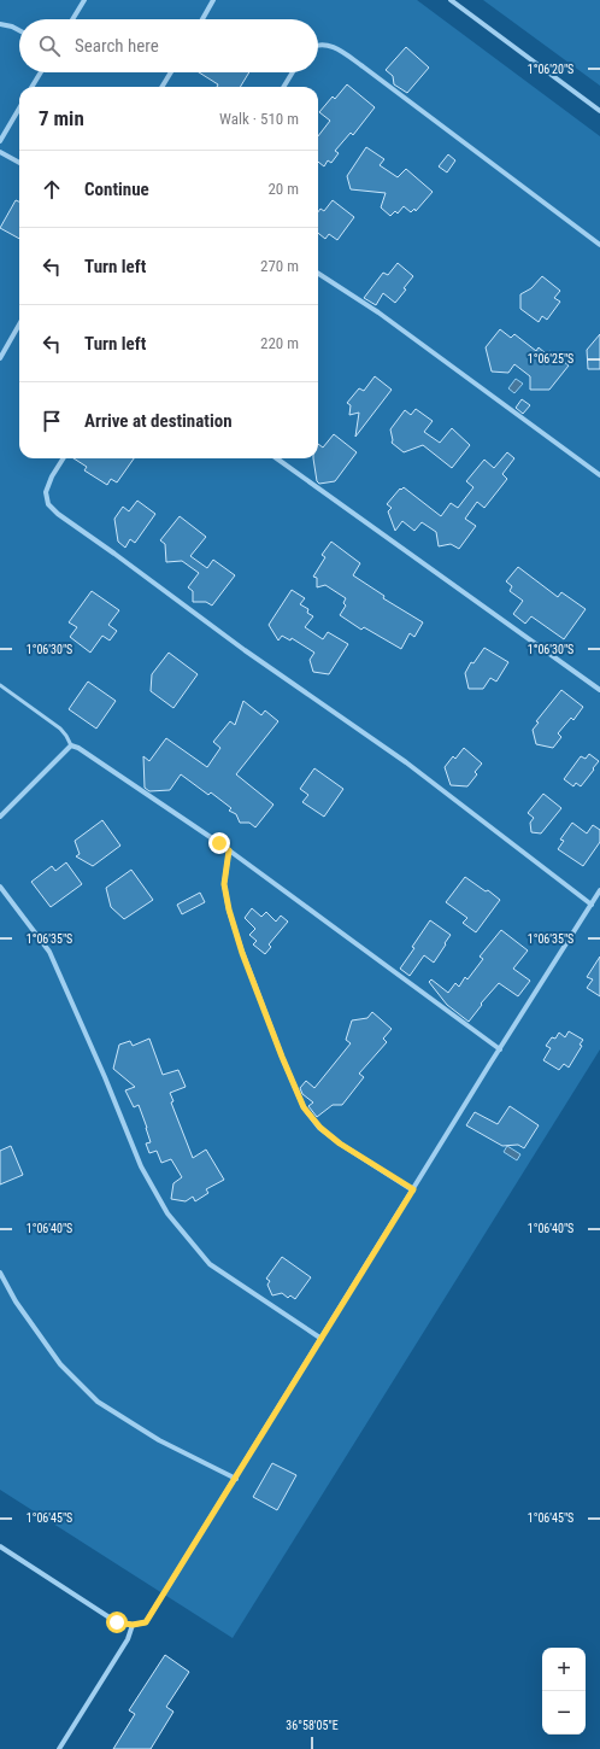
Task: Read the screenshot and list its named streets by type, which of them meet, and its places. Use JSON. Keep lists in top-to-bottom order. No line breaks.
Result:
{"page":{"search":"Search here","heading":["7 min","Walk · 510 m"],"list":[["Continue","20 m"],["Turn left","270 m"],["Turn left","220 m"],"Arrive at destination"],"map_buttons":["+","−"]},"coordinates":["1°06'20\"S","1°06'25\"S","1°06'30\"S","1°06'35\"S","1°06'40\"S","1°06'45\"S","36°58'05\"E"]}
